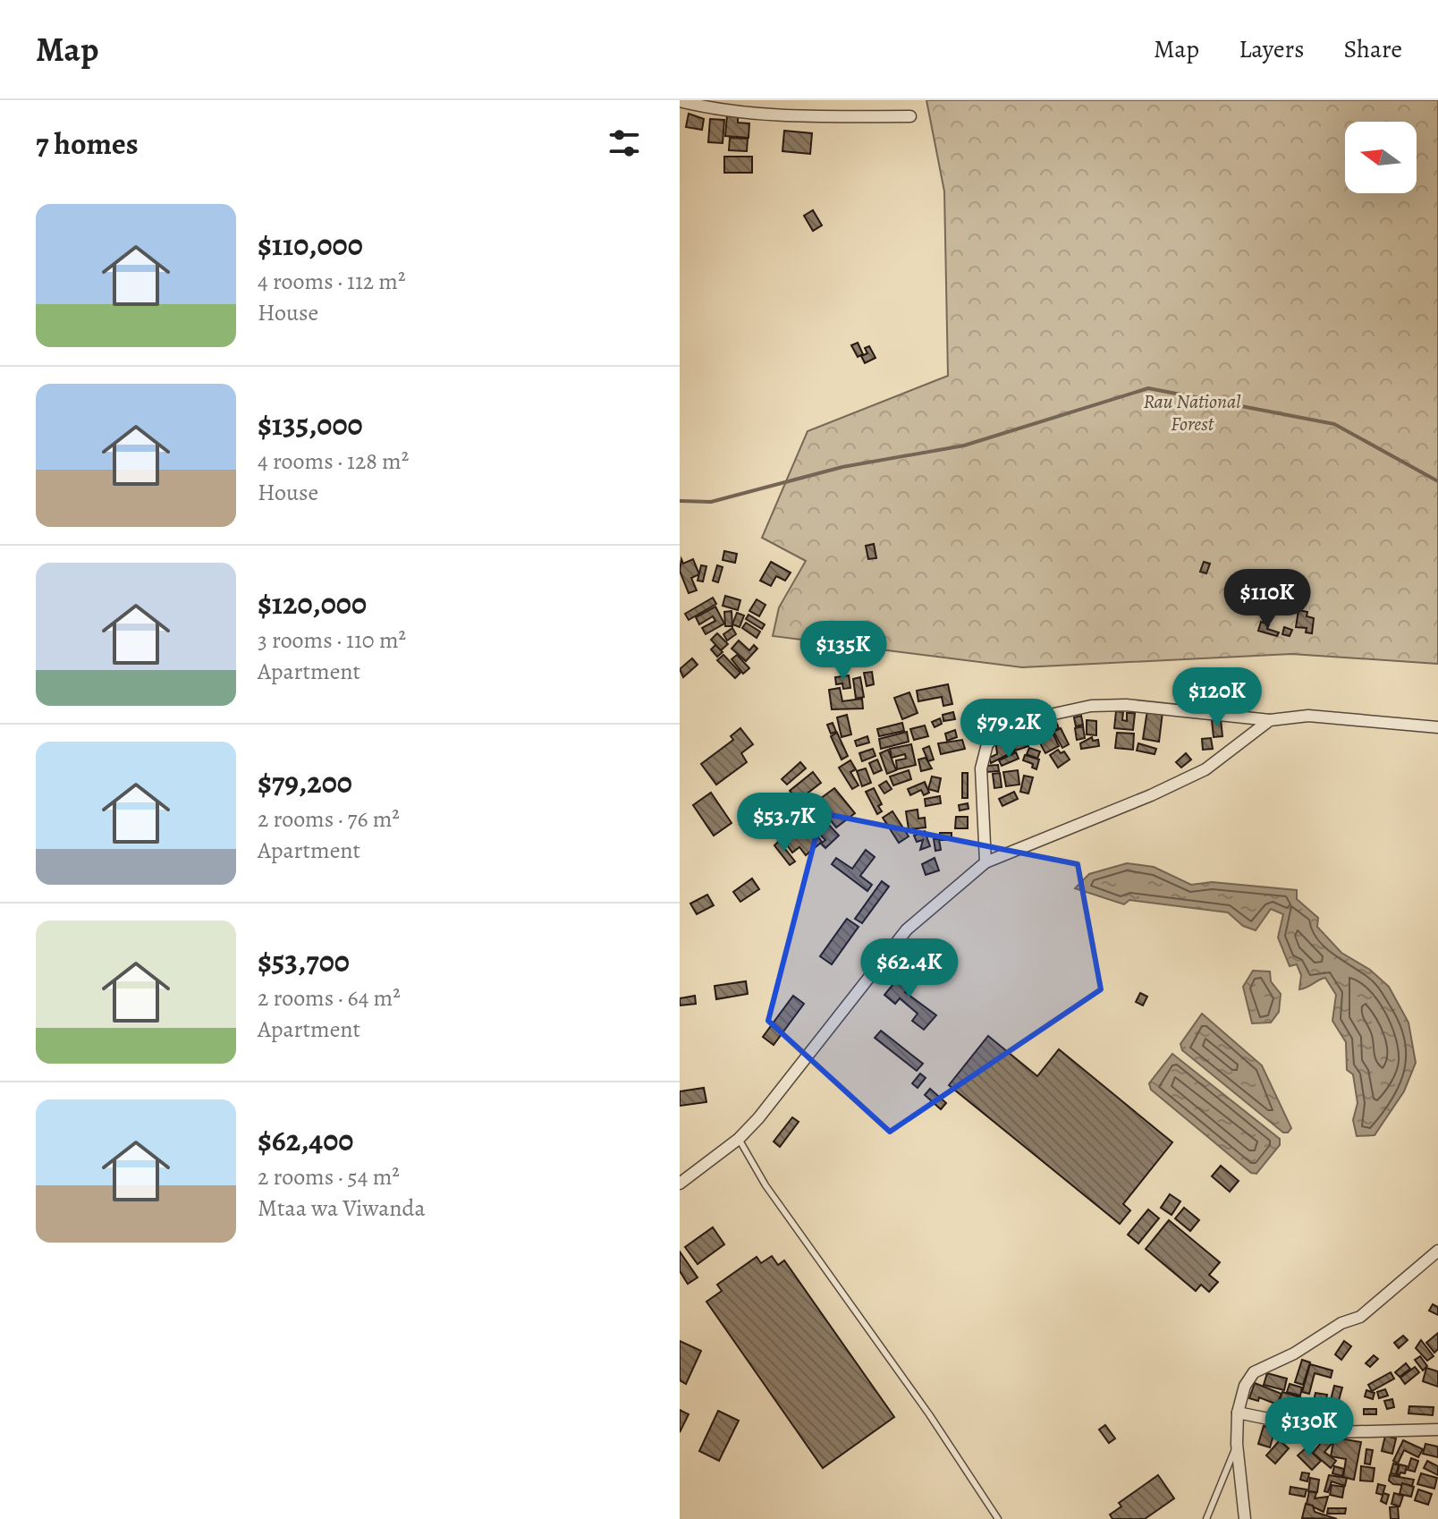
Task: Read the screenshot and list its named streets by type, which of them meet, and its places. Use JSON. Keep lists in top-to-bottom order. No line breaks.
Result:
{"parks":["Rau National Forest"],"north":"left","page":{"header":"Map","nav":["Map","Layers","Share"],"heading":"7 homes","list":[{"name":"$110,000","note":"4 rooms · 112 m² · House"},{"name":"$135,000","note":"4 rooms · 128 m² · House"},{"name":"$120,000","note":"3 rooms · 110 m² · Apartment"},{"name":"$79,200","note":"2 rooms · 76 m² · Apartment"},{"name":"$53,700","note":"2 rooms · 64 m² · Apartment"},{"name":"$62,400","note":"2 rooms · 54 m² · Mtaa wa Viwanda"}],"price":["$110K","$135K","$120K","$79.2K","$53.7K","$62.4K","$130K"]}}
